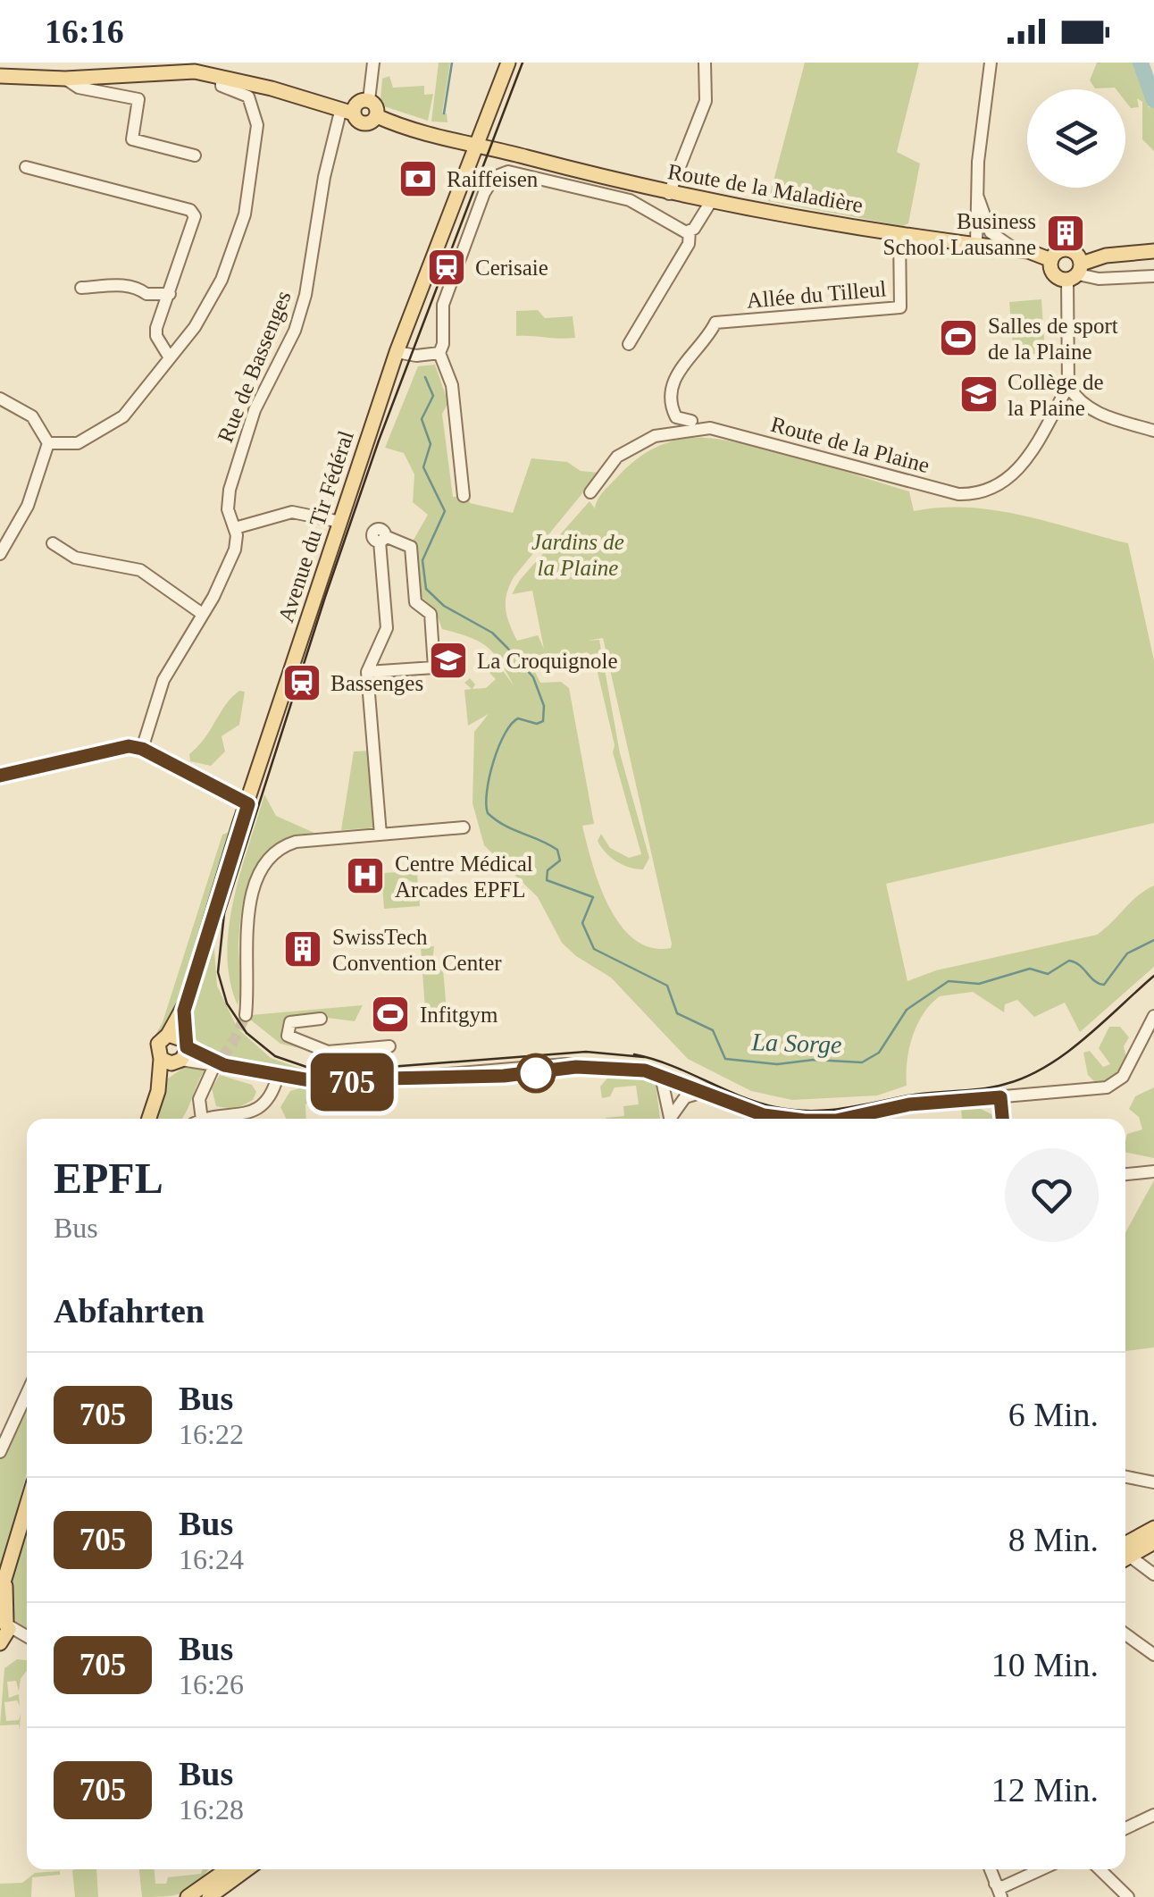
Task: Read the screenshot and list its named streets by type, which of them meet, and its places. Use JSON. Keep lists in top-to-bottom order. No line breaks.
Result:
{"streets":{"main road":["Route de la Maladière","Avenue du Tir Fédéral"],"street":["Allée du Tilleul","Rue de Bassenges","Route de la Plaine"]},"crossings":[["Route de la Maladière","Allée du Tilleul"],["Route de la Maladière","Rue de Bassenges"],["Route de la Maladière","Avenue du Tir Fédéral"]],"water":["La Sorge"],"parks":["Jardins de la Plaine"],"places":{"bank":["Raiffeisen"],"building":["Business School Lausanne","SwissTech Convention Center"],"station":["Cerisaie","Bassenges"],"sports":["Salles de sport de la Plaine","Infitgym"],"school or university":["Collège de la Plaine","La Croquignole"],"hospital":["Centre Médical Arcades EPFL"]},"lines":["bus line 705"],"page":{"status":"16:16","on_map":"705","heading":[["EPFL","Bus"],"Abfahrten"],"list":[{"mark":"705","name":"Bus","note":"16:22","value":"6 Min."},{"mark":"705","name":"Bus","note":"16:24","value":"8 Min."},{"mark":"705","name":"Bus","note":"16:26","value":"10 Min."},{"mark":"705","name":"Bus","note":"16:28","value":"12 Min."}]}}
